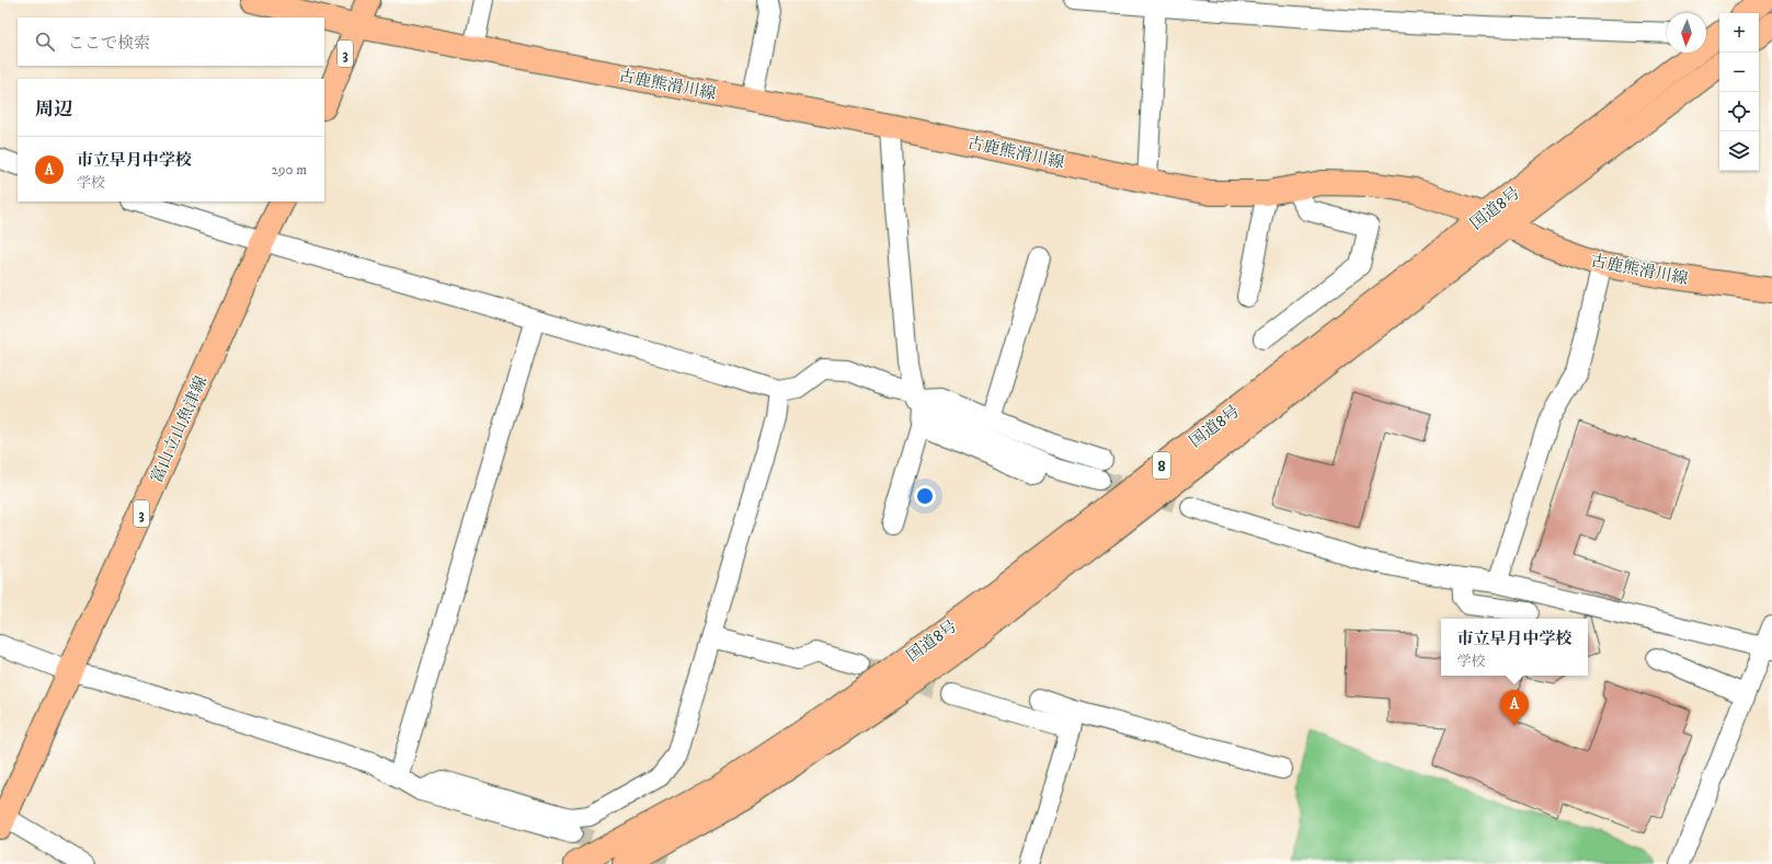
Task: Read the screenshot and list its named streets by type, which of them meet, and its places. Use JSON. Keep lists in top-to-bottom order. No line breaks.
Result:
{"streets":{"main road":["3","古鹿熊滑川線","国道8号","富山立山魚津線","8"]},"crossings":[["3","古鹿熊滑川線"],["古鹿熊滑川線","国道8号"]],"north":"bottom","page":{"map_buttons":["+","−"],"search":"ここで検索","heading":"周辺","list":[{"mark":"A","name":"市立早月中学校","note":"学校","value":"290 m"}],"popup":["市立早月中学校","学校"],"pins":"A"}}
